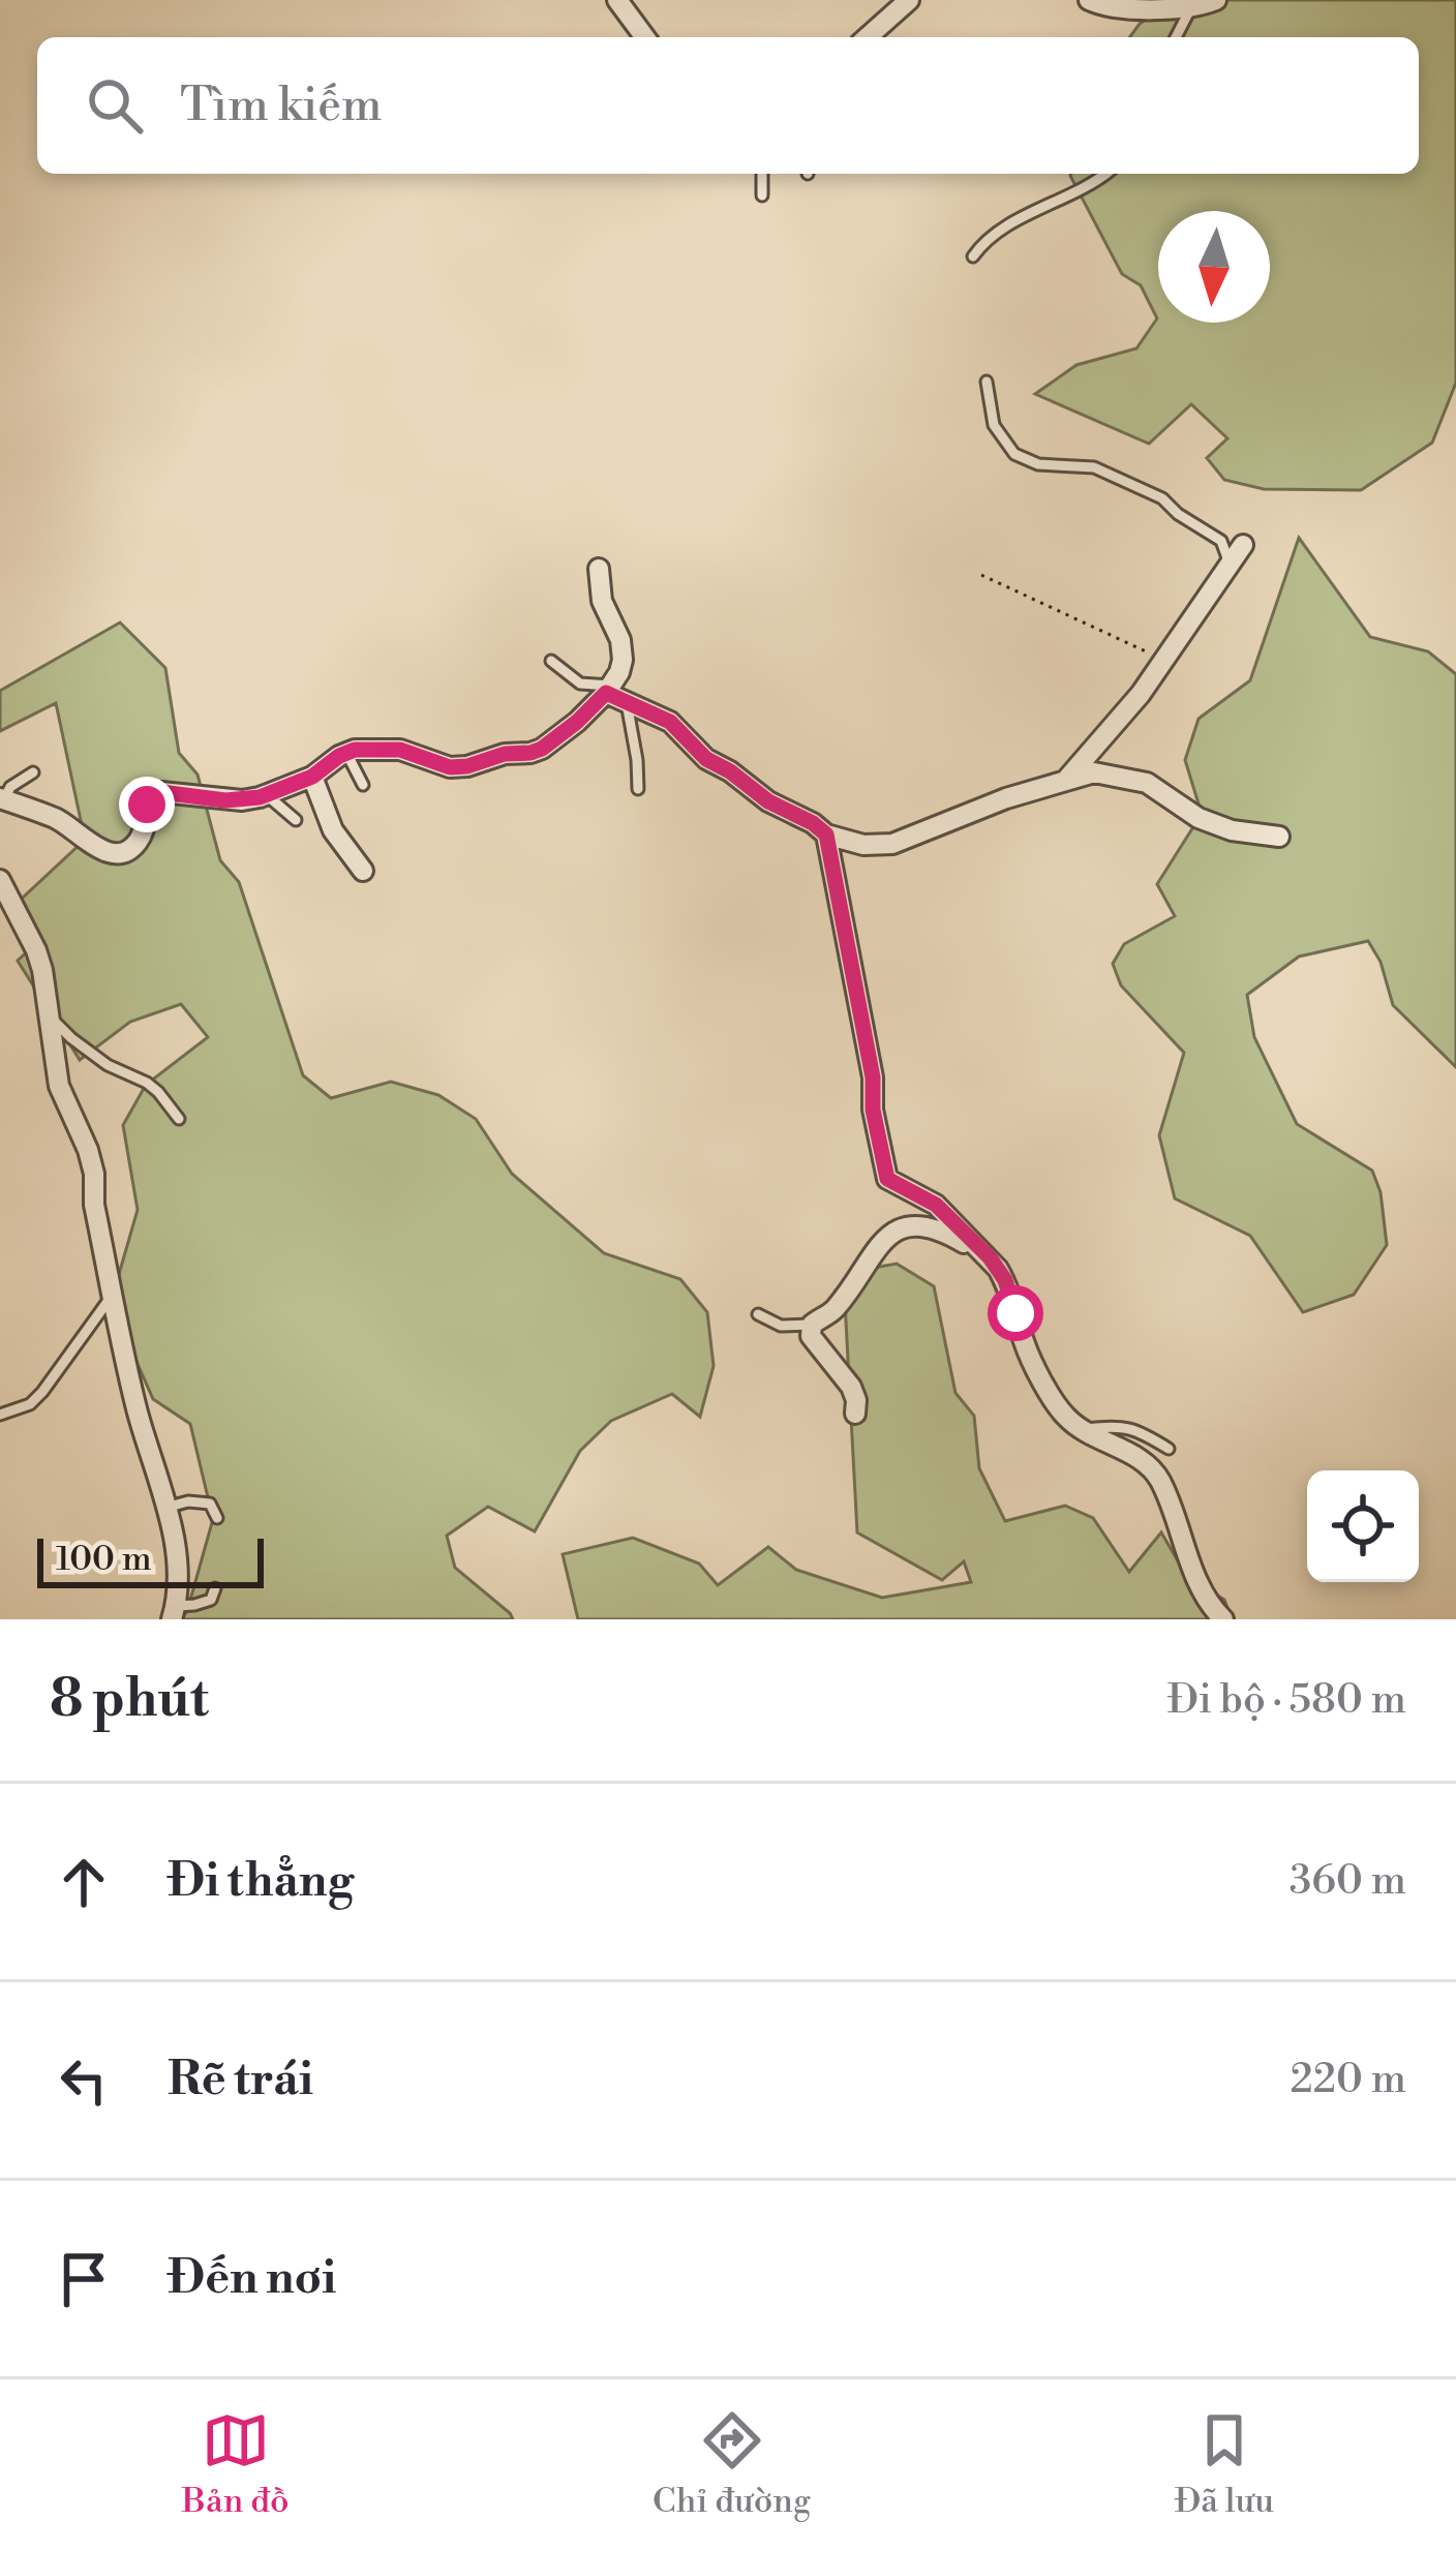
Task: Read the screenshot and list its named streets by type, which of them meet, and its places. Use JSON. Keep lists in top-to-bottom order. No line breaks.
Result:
{"scale_bar":"100 m","north":"bottom","page":{"search":"Tìm kiếm","scale":"100 m","heading":["8 phút","Đi bộ · 580 m"],"list":[["Đi thẳng","360 m"],["Rẽ trái","220 m"],"Đến nơi"],"nav":["Bản đồ","Chỉ đường","Đã lưu"]}}
